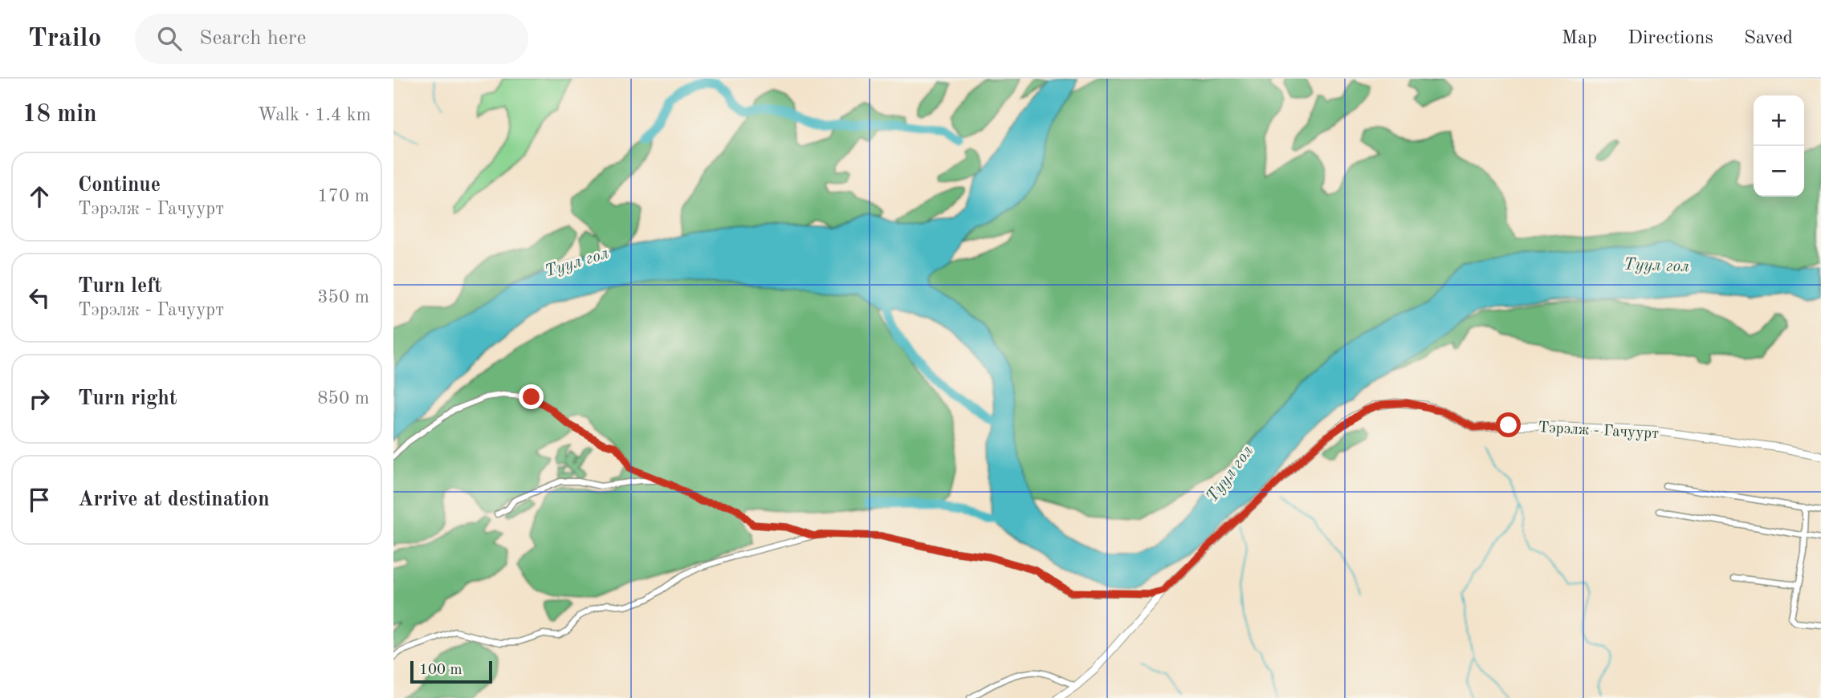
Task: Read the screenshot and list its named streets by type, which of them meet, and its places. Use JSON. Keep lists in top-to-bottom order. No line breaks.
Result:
{"streets":{"main road":["Тэрэлж - Гачуурт"]},"water":["Туул гол"],"scale_bar":"100 m","page":{"header":"Trailo","search":"Search here","nav":["Map","Directions","Saved"],"heading":["18 min","Walk · 1.4 km"],"map_buttons":["+","−"],"list":[["Continue","Тэрэлж - Гачуурт","170 m"],["Turn left","Тэрэлж - Гачуурт","350 m"],["Turn right","850 m"],"Arrive at destination"],"scale":"100 m"}}
